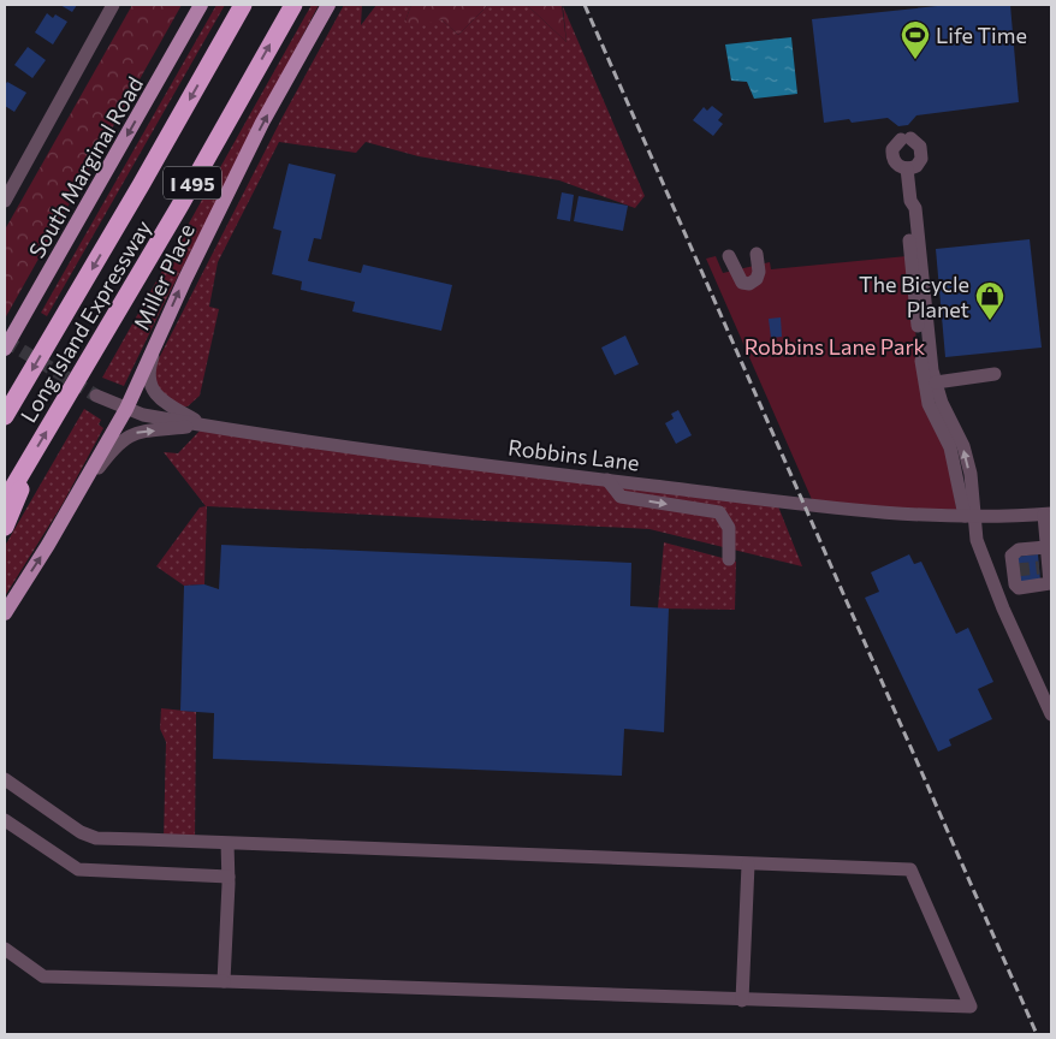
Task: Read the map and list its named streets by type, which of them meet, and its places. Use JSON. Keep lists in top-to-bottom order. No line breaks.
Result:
{"streets":{"highway":["I 495","Long Island Expressway"],"main road":["South Marginal Road","Miller Place"],"street":["Robbins Lane"]},"crossings":[["Miller Place","Robbins Lane"]],"one_way":["South Marginal Road","Miller Place"],"parks":["Robbins Lane Park"],"places":{"sports":["Life Time"],"shop":["The Bicycle Planet"]}}
